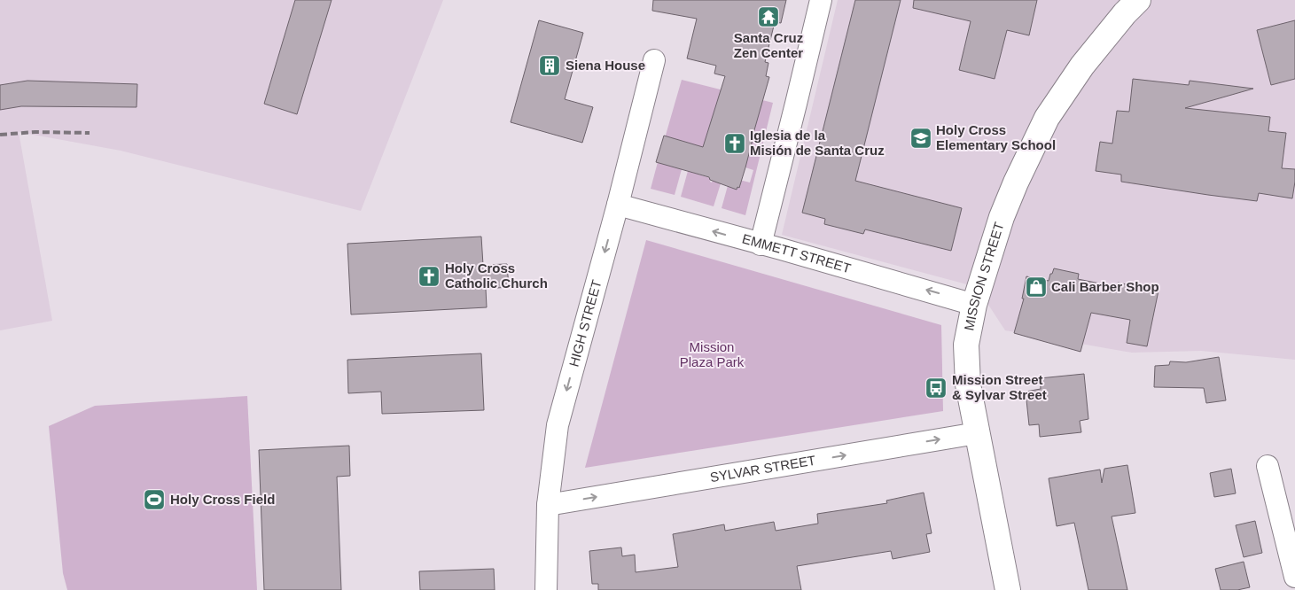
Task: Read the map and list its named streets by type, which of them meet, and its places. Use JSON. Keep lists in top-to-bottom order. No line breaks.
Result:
{"streets":{"main road":["MISSION STREET"],"street":["EMMETT STREET","HIGH STREET","SYLVAR STREET"]},"crossings":[["EMMETT STREET","MISSION STREET"],["EMMETT STREET","HIGH STREET"],["MISSION STREET","SYLVAR STREET"],["HIGH STREET","SYLVAR STREET"]],"one_way":["EMMETT STREET","HIGH STREET","SYLVAR STREET"],"parks":["Mission Plaza Park"],"places":{"temple":["Santa Cruz Zen Center"],"building":["Siena House"],"school or university":["Holy Cross Elementary School"],"church":["Iglesia de la Misión de Santa Cruz","Holy Cross Catholic Church"],"shop":["Cali Barber Shop"],"bus stop":["Mission Street & Sylvar Street"],"sports":["Holy Cross Field"]}}
